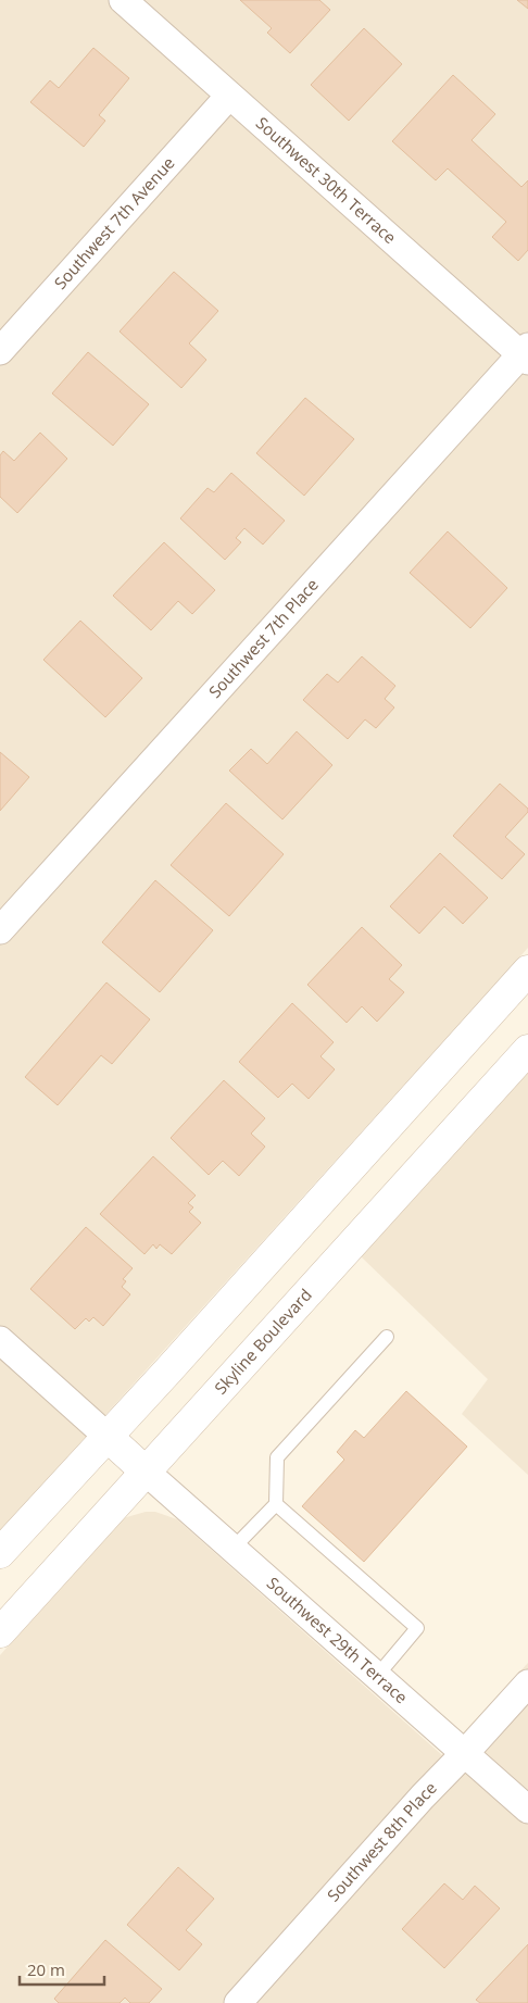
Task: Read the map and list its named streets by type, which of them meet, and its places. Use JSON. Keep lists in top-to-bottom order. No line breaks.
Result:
{"streets":{"street":["Southwest 30th Terrace","Southwest 7th Avenue","Southwest 7th Place","Skyline Boulevard","Southwest 29th Terrace","Southwest 8th Place"]},"crossings":[["Southwest 30th Terrace","Southwest 7th Avenue"],["Southwest 30th Terrace","Southwest 7th Place"],["Skyline Boulevard","Southwest 29th Terrace"],["Southwest 29th Terrace","Southwest 8th Place"]],"scale_bar":"20 m"}
